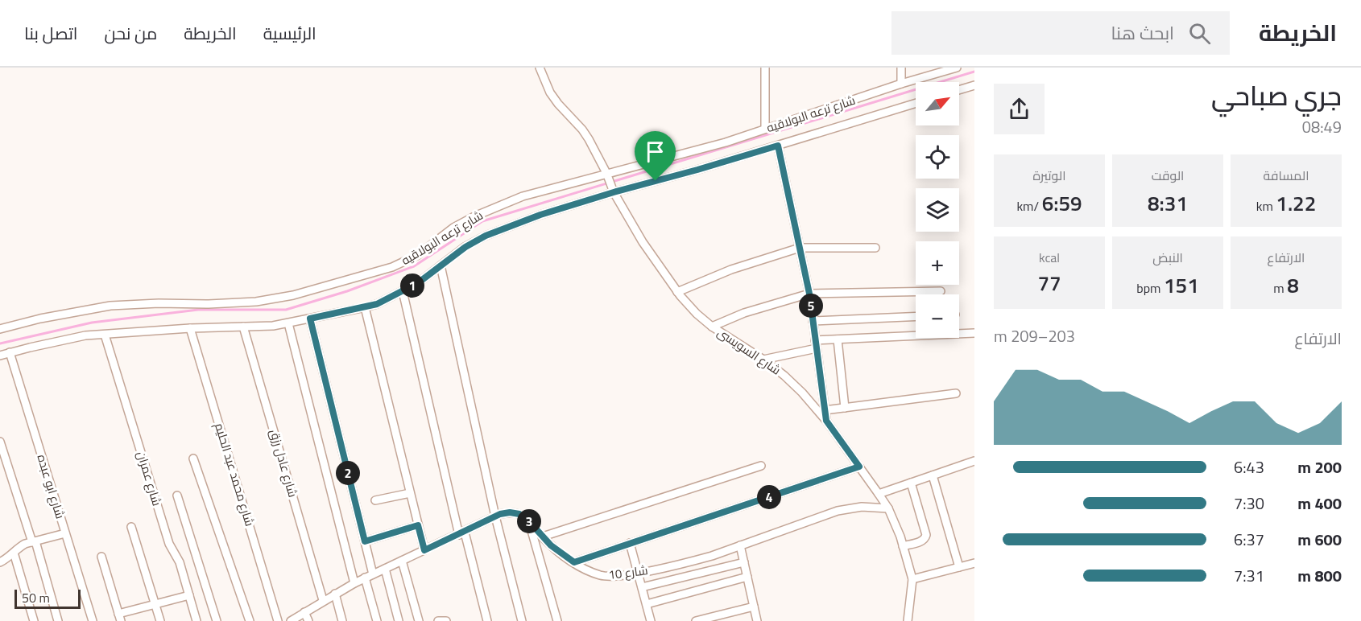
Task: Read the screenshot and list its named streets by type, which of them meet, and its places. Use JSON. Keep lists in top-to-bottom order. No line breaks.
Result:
{"streets":{"street":["شارع ترعه البولاقيه","شارع السويسى","شارع عادل رزق","شارع محمد عبد الحليم","شارع عمران","شارع ابو عبده","شارع 10"]},"crossings":[["شارع ترعه البولاقيه","شارع السويسى"],["شارع ترعه البولاقيه","شارع عادل رزق"],["شارع ترعه البولاقيه","شارع محمد عبد الحليم"],["شارع ترعه البولاقيه","شارع عمران"],["شارع ترعه البولاقيه","شارع ابو عبده"],["شارع السويسى","شارع 10"]],"scale_bar":"50 m","north":"top right","page":{"header":"الخريطة","search":"ابحث هنا","nav":["الرئيسية","الخريطة","من نحن","اتصل بنا"],"heading":["جري صباحي","08:49"],"map_buttons":["+","−"],"stats":[["المسافة","1.22 km"],["الوقت","8:31"],["الوتيرة","6:59 /km"],["الارتفاع","8 m"],["النبض","151 bpm"],["kcal","77"]],"pins":["1","5","2","4","3"],"chart":["الارتفاع","203–209 m"],"list":[{"name":"200 m","note":"6:43"},{"name":"400 m","note":"7:30"},{"name":"600 m","note":"6:37"},{"name":"800 m","note":"7:31"}],"scale":"50 m"}}
